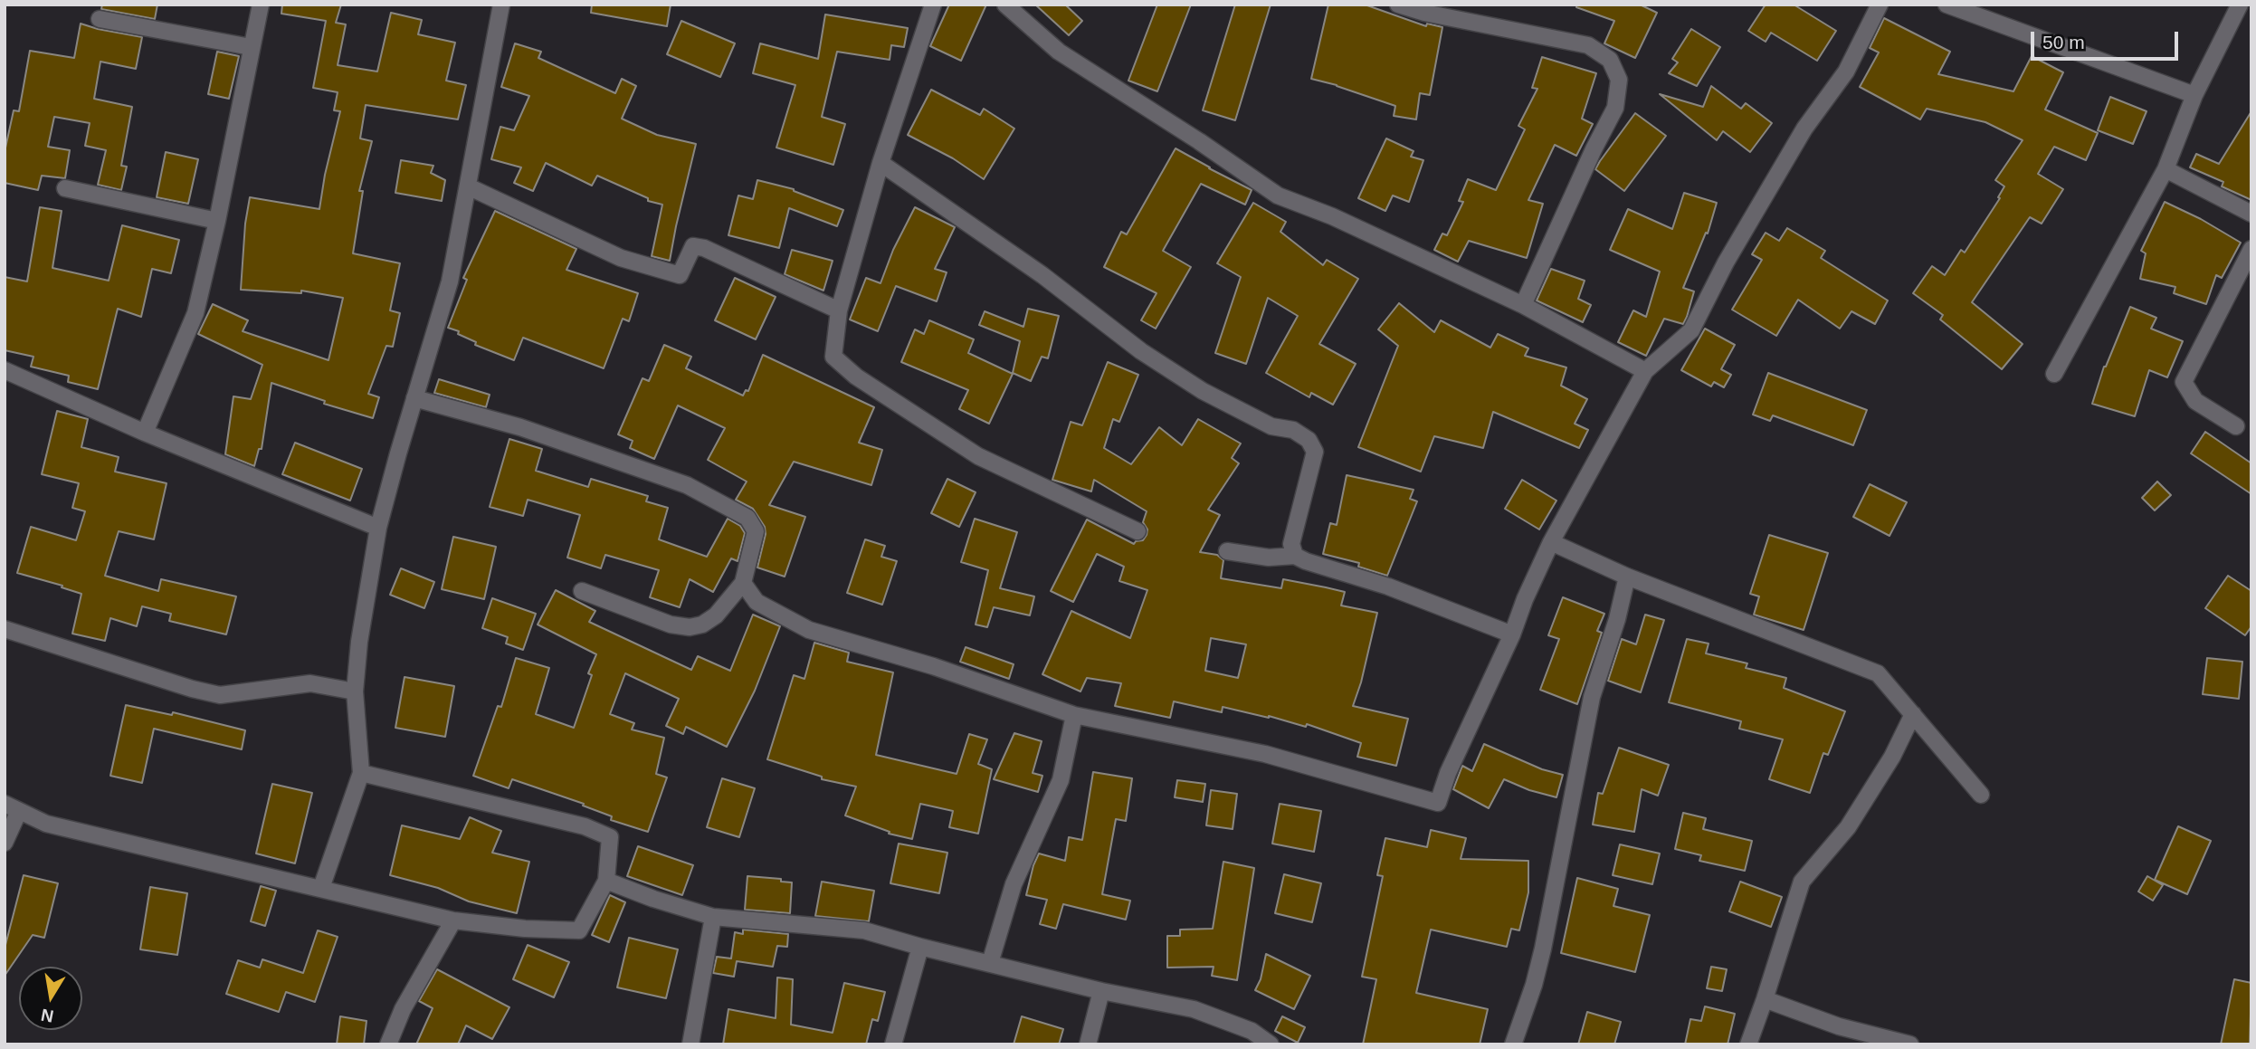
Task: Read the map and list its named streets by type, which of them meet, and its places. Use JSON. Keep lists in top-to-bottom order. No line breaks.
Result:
{"scale_bar":"50 m","north":"bottom"}
